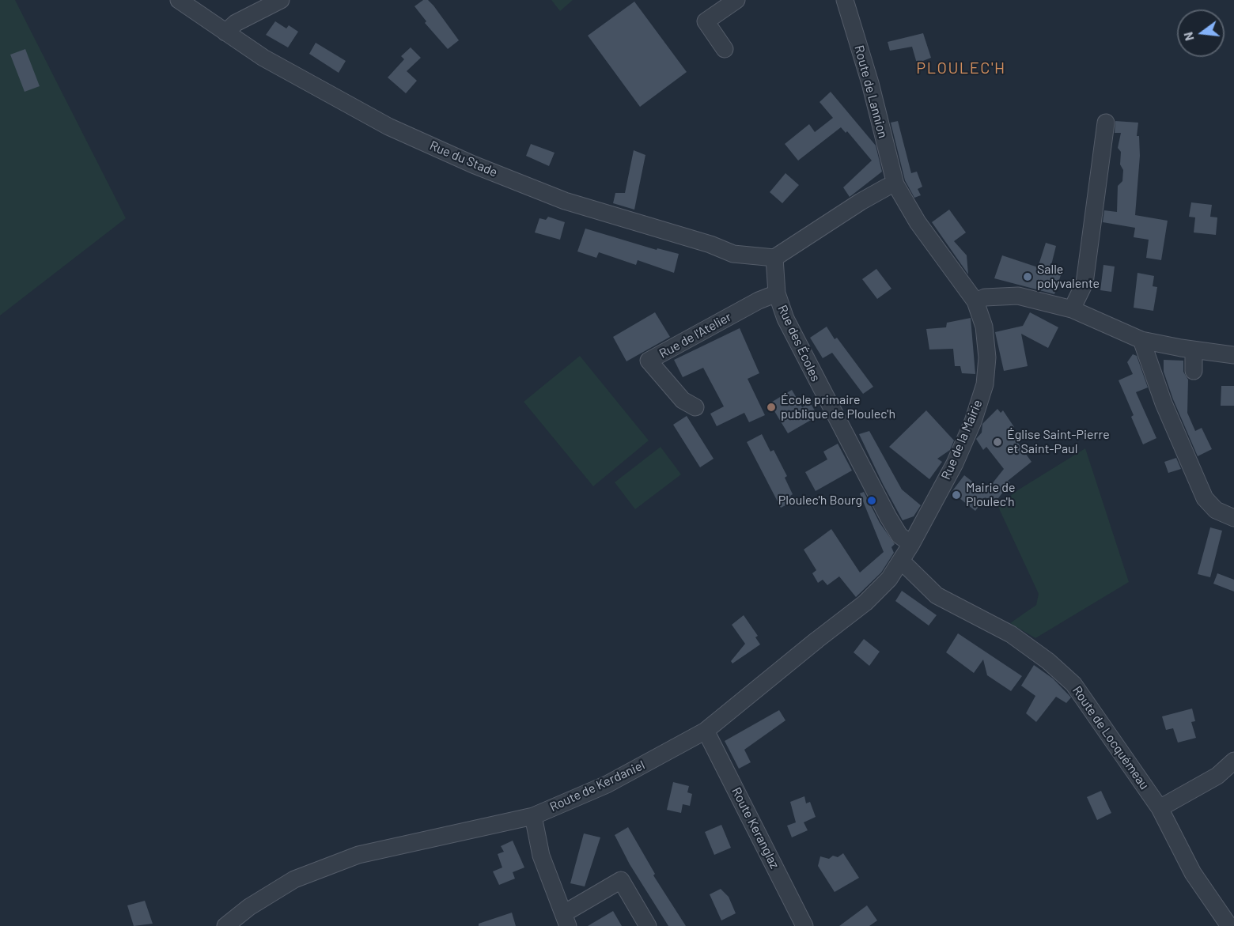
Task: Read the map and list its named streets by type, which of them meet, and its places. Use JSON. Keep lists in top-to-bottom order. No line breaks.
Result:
{"streets":{"street":["Route de Lannion","Rue du Stade","Rue de l'Atelier","Rue des Écoles","Rue de la Mairie","Route de Locquémeau","Route de Kerdaniel","Route Keranglaz"]},"crossings":[["Route de Lannion","Rue de la Mairie"],["Rue du Stade","Rue des Écoles"],["Rue de l'Atelier","Rue des Écoles"],["Rue des Écoles","Rue de la Mairie"],["Rue des Écoles","Route de Kerdaniel"],["Rue de la Mairie","Route de Kerdaniel"],["Route de Locquémeau","Route de Kerdaniel"],["Route de Kerdaniel","Route Keranglaz"]],"districts":["PLOULEC'H"],"places":["Salle polyvalente","École primaire publique de Ploulec'h","Église Saint-Pierre et Saint-Paul","Mairie de Ploulec'h","Ploulec'h Bourg"],"north":"left"}
